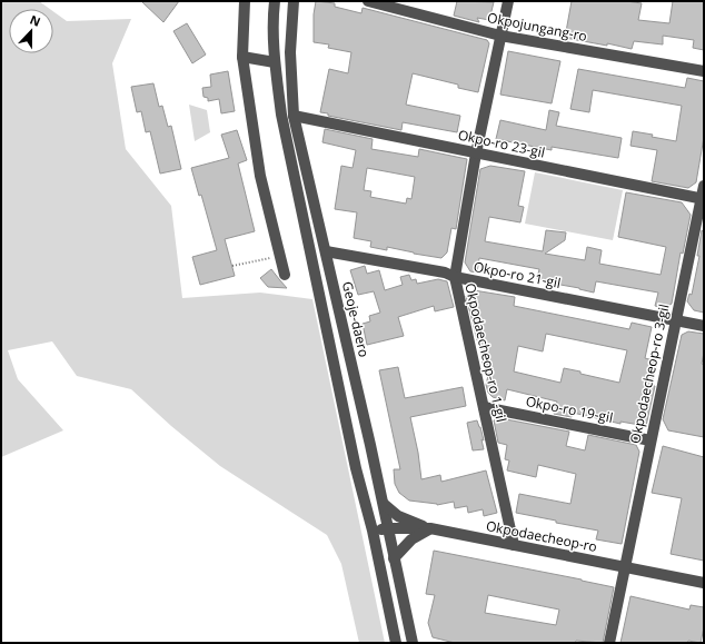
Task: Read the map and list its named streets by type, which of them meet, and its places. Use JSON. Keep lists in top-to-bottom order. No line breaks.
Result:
{"streets":{"street":["Okpojungang-ro","Okpo-ro 23-gil","Okpo-ro 21-gil","Geoje-daero","Okpodaecheop-ro 1-gil","Okpodaecheop-ro 3-gil","Okpo-ro 19-gil","Okpodaecheop-ro"]},"crossings":[["Okpojungang-ro","Okpodaecheop-ro 1-gil"],["Okpo-ro 23-gil","Geoje-daero"],["Okpo-ro 23-gil","Okpodaecheop-ro 1-gil"],["Okpo-ro 23-gil","Okpodaecheop-ro 3-gil"],["Okpo-ro 21-gil","Geoje-daero"],["Okpo-ro 21-gil","Okpodaecheop-ro 1-gil"],["Okpo-ro 21-gil","Okpodaecheop-ro 3-gil"],["Geoje-daero","Okpodaecheop-ro"],["Okpodaecheop-ro 1-gil","Okpo-ro 19-gil"],["Okpodaecheop-ro 1-gil","Okpodaecheop-ro"],["Okpodaecheop-ro 3-gil","Okpo-ro 19-gil"],["Okpodaecheop-ro 3-gil","Okpodaecheop-ro"]],"north":"top"}
